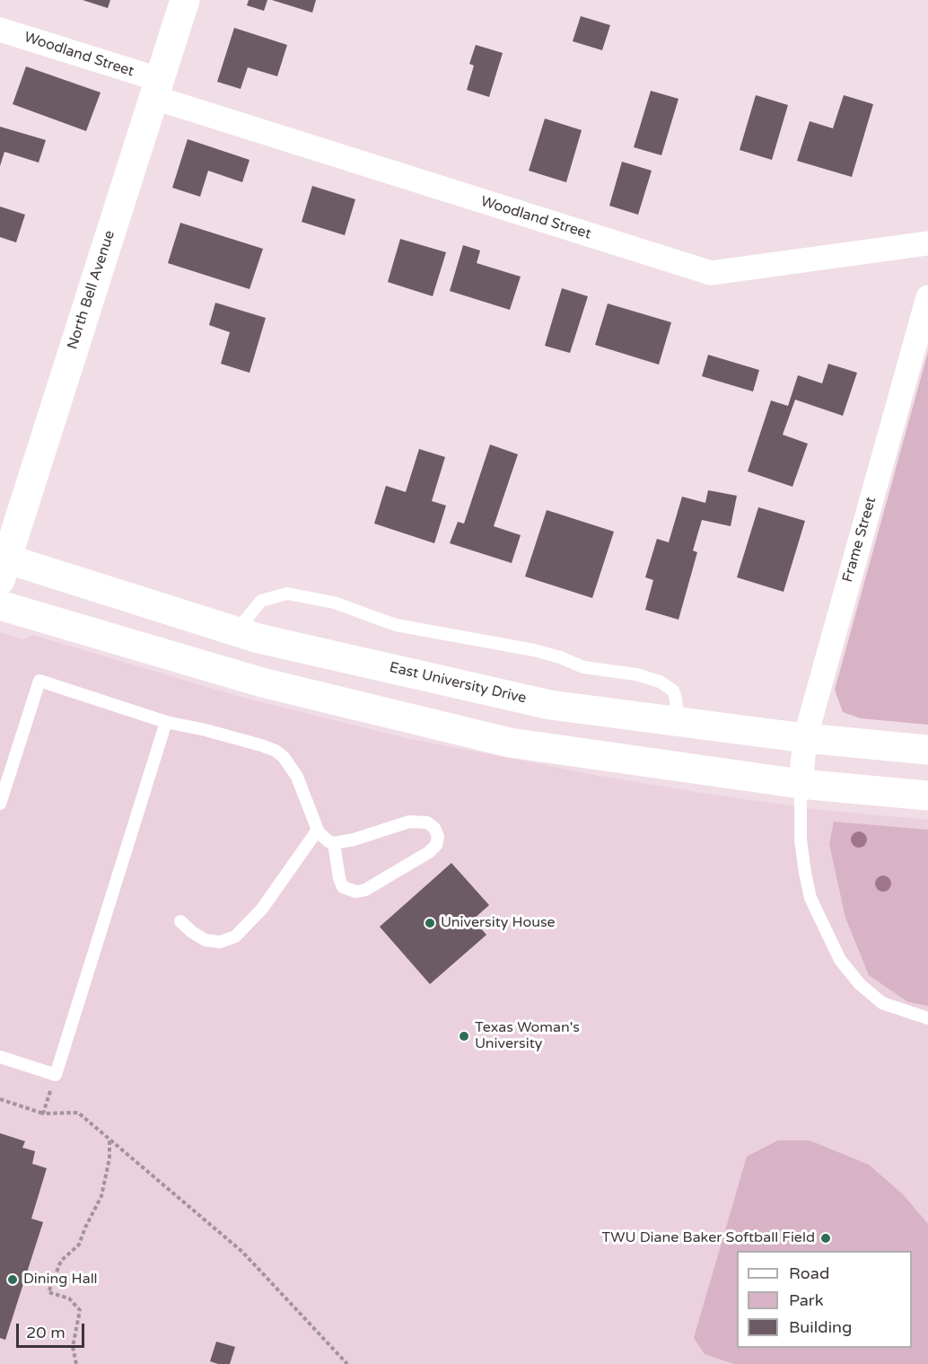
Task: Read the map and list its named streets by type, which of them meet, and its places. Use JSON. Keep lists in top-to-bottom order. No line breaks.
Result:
{"streets":{"main road":["North Bell Avenue","East University Drive"],"street":["Woodland Street","Frame Street"]},"crossings":[["Woodland Street","North Bell Avenue"],["North Bell Avenue","East University Drive"],["Frame Street","East University Drive"]],"places":["University House","Texas Woman's University","TWU Diane Baker Softball Field","Dining Hall"],"legend":["Road","Park","Building"],"scale_bar":"20 m"}
